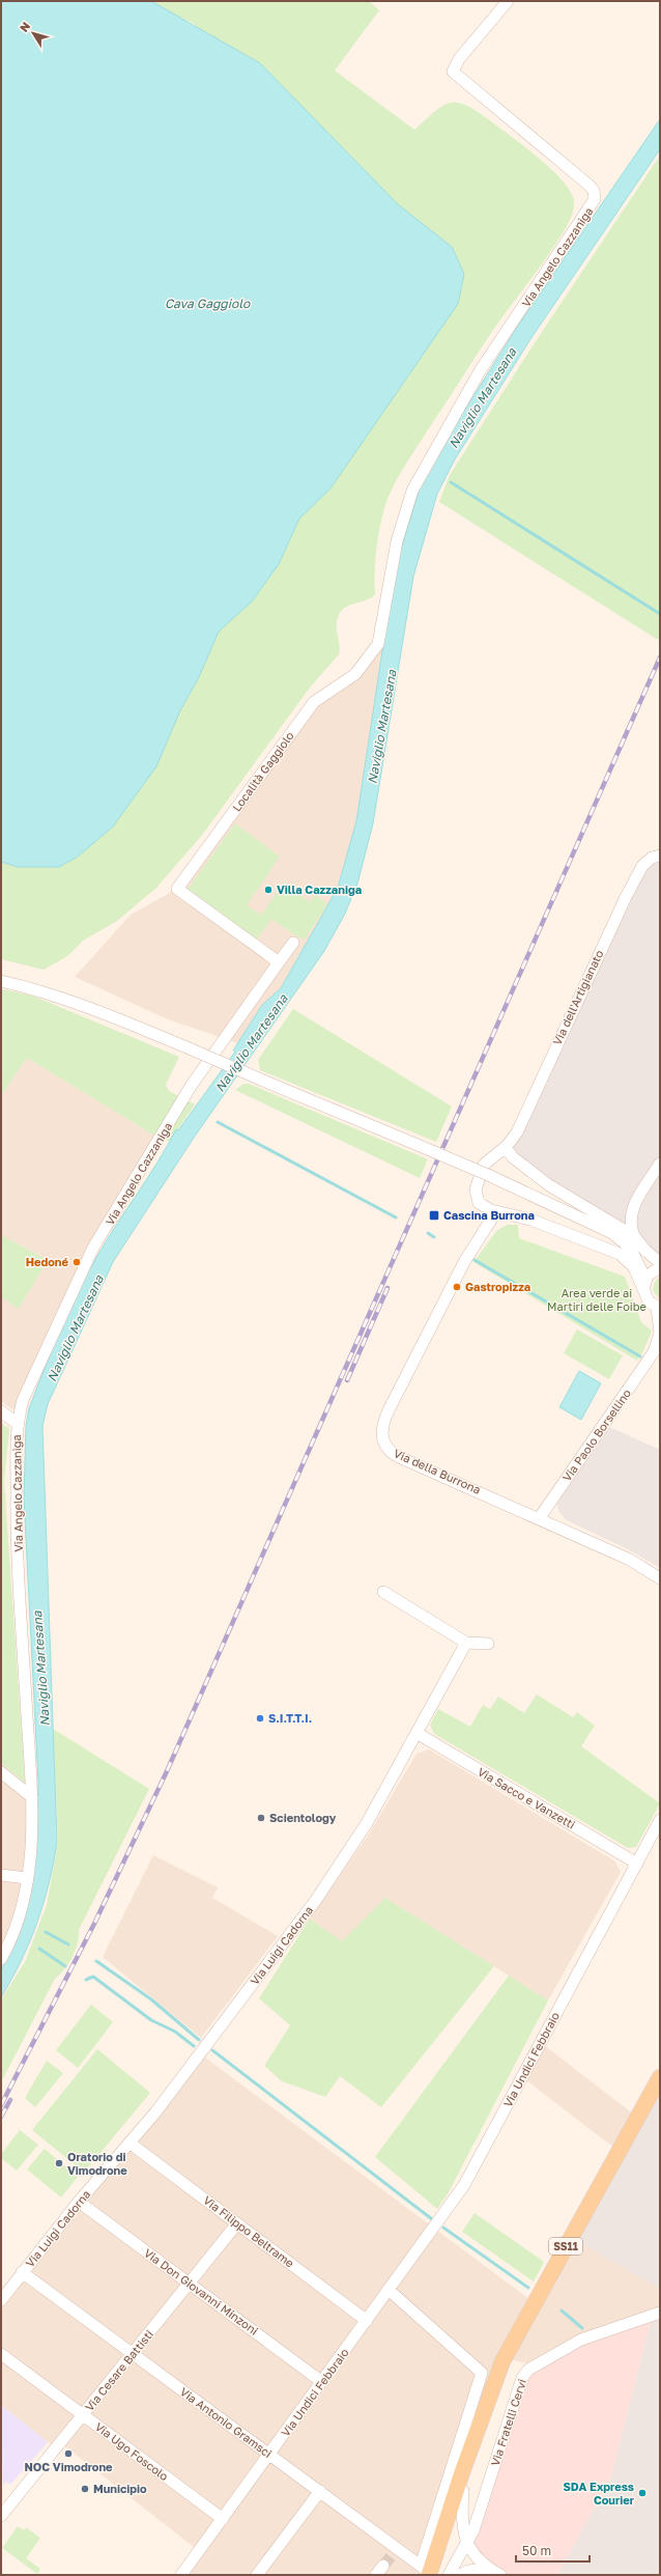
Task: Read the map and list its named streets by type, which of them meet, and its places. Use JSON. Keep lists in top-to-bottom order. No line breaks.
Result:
{"streets":{"main road":["SS11"],"street":["Via Angelo Cazzaniga","Località Gaggiolo","Via dell'Artigianato","Via Paolo Borsellino","Via della Burrona","Via Sacco e Vanzetti","Via Luigi Cadorna","Via Undici Febbraio","Via Filippo Beltrame","Via Don Giovanni Minzoni","Via Cesare Battisti","Via Antonio Gramsci","Via Fratelli Cervi","Via Ugo Foscolo"]},"crossings":[["Via Angelo Cazzaniga","Località Gaggiolo"],["Via dell'Artigianato","Via della Burrona"],["Via Paolo Borsellino","Via della Burrona"],["Via Sacco e Vanzetti","Via Luigi Cadorna"],["Via Sacco e Vanzetti","Via Undici Febbraio"],["Via Luigi Cadorna","Via Filippo Beltrame"],["Via Luigi Cadorna","Via Don Giovanni Minzoni"],["Via Luigi Cadorna","Via Antonio Gramsci"],["Via Undici Febbraio","Via Filippo Beltrame"],["Via Undici Febbraio","Via Don Giovanni Minzoni"],["Via Undici Febbraio","Via Antonio Gramsci"],["Via Undici Febbraio","Via Ugo Foscolo"],["Via Filippo Beltrame","Via Cesare Battisti"],["SS11","Via Antonio Gramsci"],["Via Don Giovanni Minzoni","Via Cesare Battisti"],["Via Cesare Battisti","Via Antonio Gramsci"],["Via Cesare Battisti","Via Ugo Foscolo"]],"water":["Cava Gaggiolo","Naviglio Martesana"],"parks":["Area verde ai Martiri delle Foibe"],"places":{"other":["Villa Cazzaniga","Hedoné","Gastropizza","S.I.T.T.I.","Scientology","Oratorio di Vimodrone","NOC Vimodrone","Municipio","SDA Express Courier"],"transit":["Cascina Burrona"]},"scale_bar":"50 m","north":"top left"}
